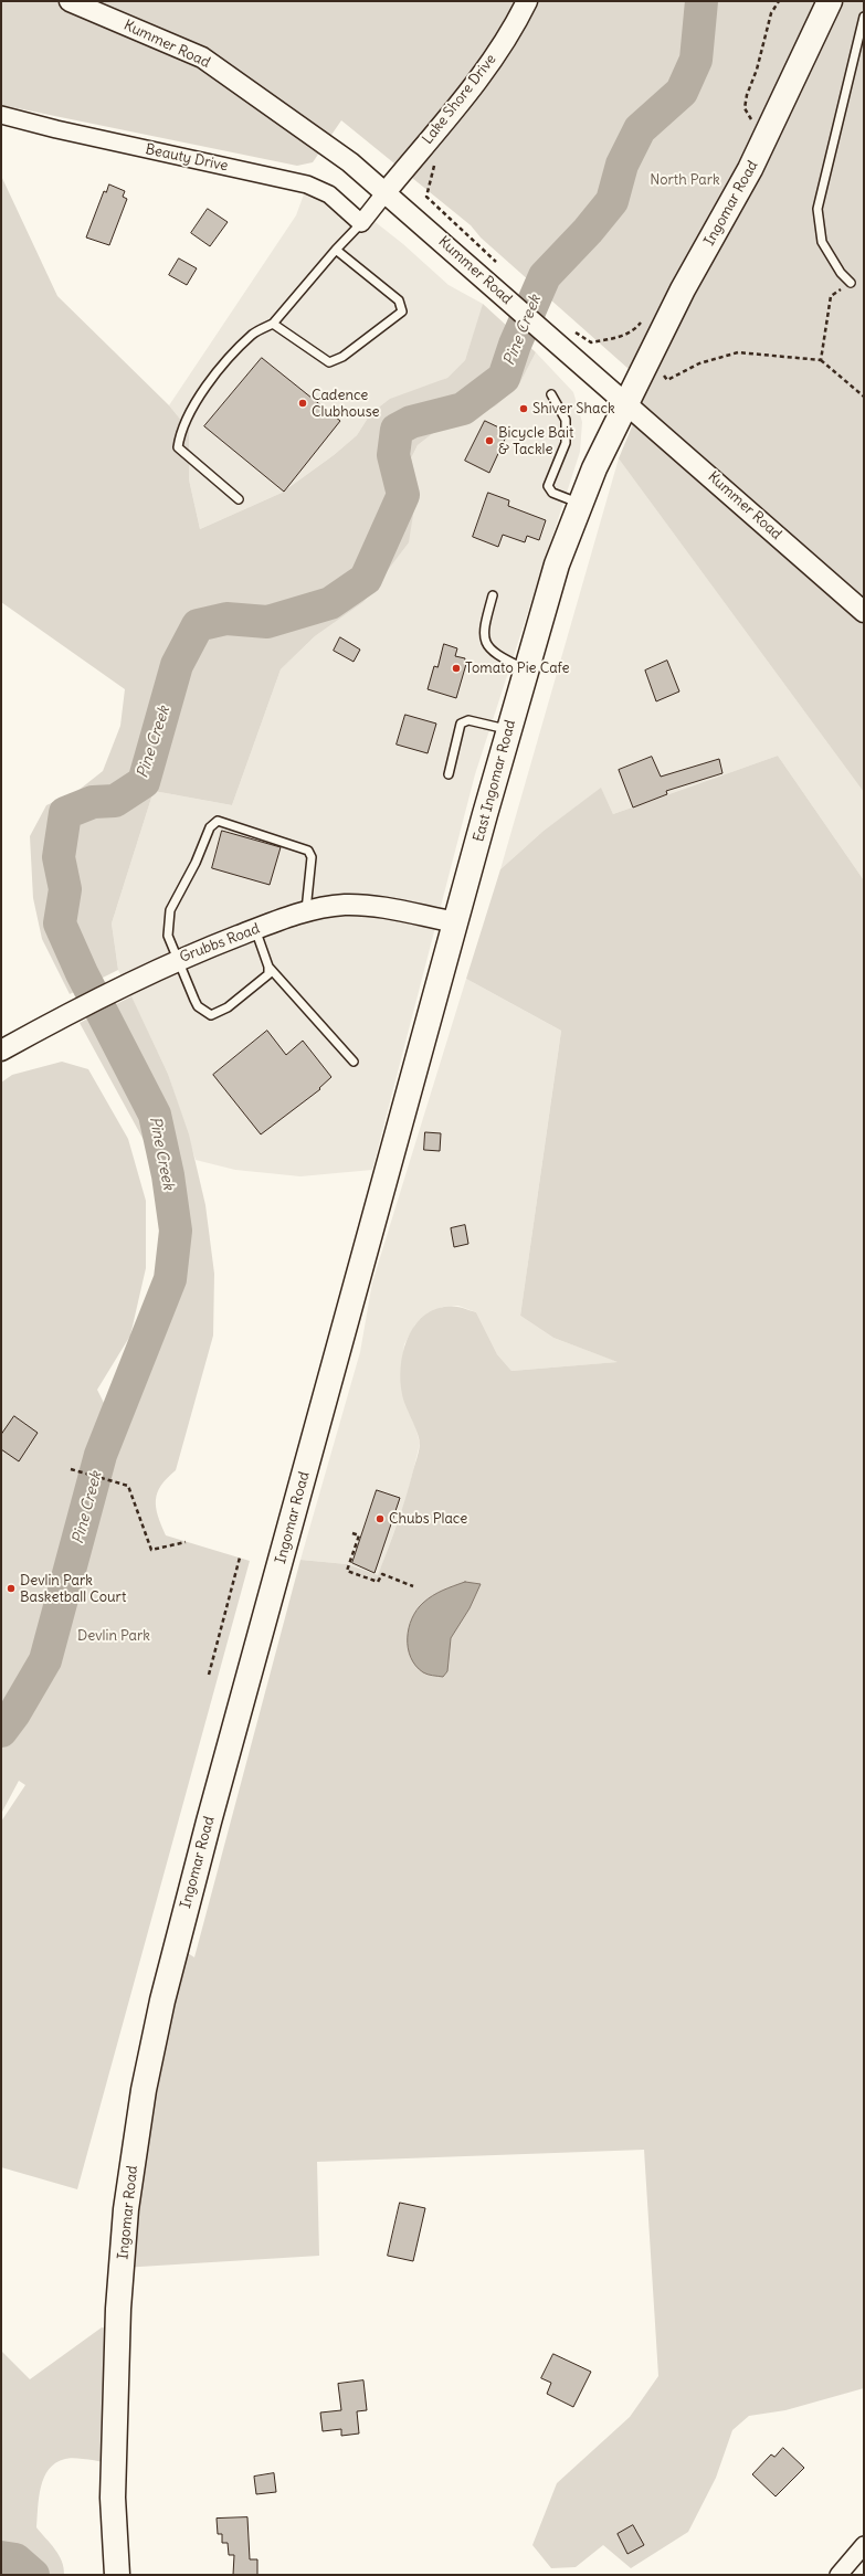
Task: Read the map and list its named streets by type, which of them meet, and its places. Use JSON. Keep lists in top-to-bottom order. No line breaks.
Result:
{"streets":{"main road":["Ingomar Road","East Ingomar Road"],"street":["Kummer Road","Lake Shore Drive","Beauty Drive","Grubbs Road"]},"crossings":[["Kummer Road","Lake Shore Drive"],["Kummer Road","Ingomar Road"],["Kummer Road","East Ingomar Road"],["Ingomar Road","East Ingomar Road"],["East Ingomar Road","Grubbs Road"]],"water":["Pine Creek"],"parks":["North Park","Devlin Park"],"places":["Cadence Clubhouse","Shiver Shack","Bicycle Bait & Tackle","Tomato Pie Cafe","Chubs Place","Devlin Park Basketball Court"]}
